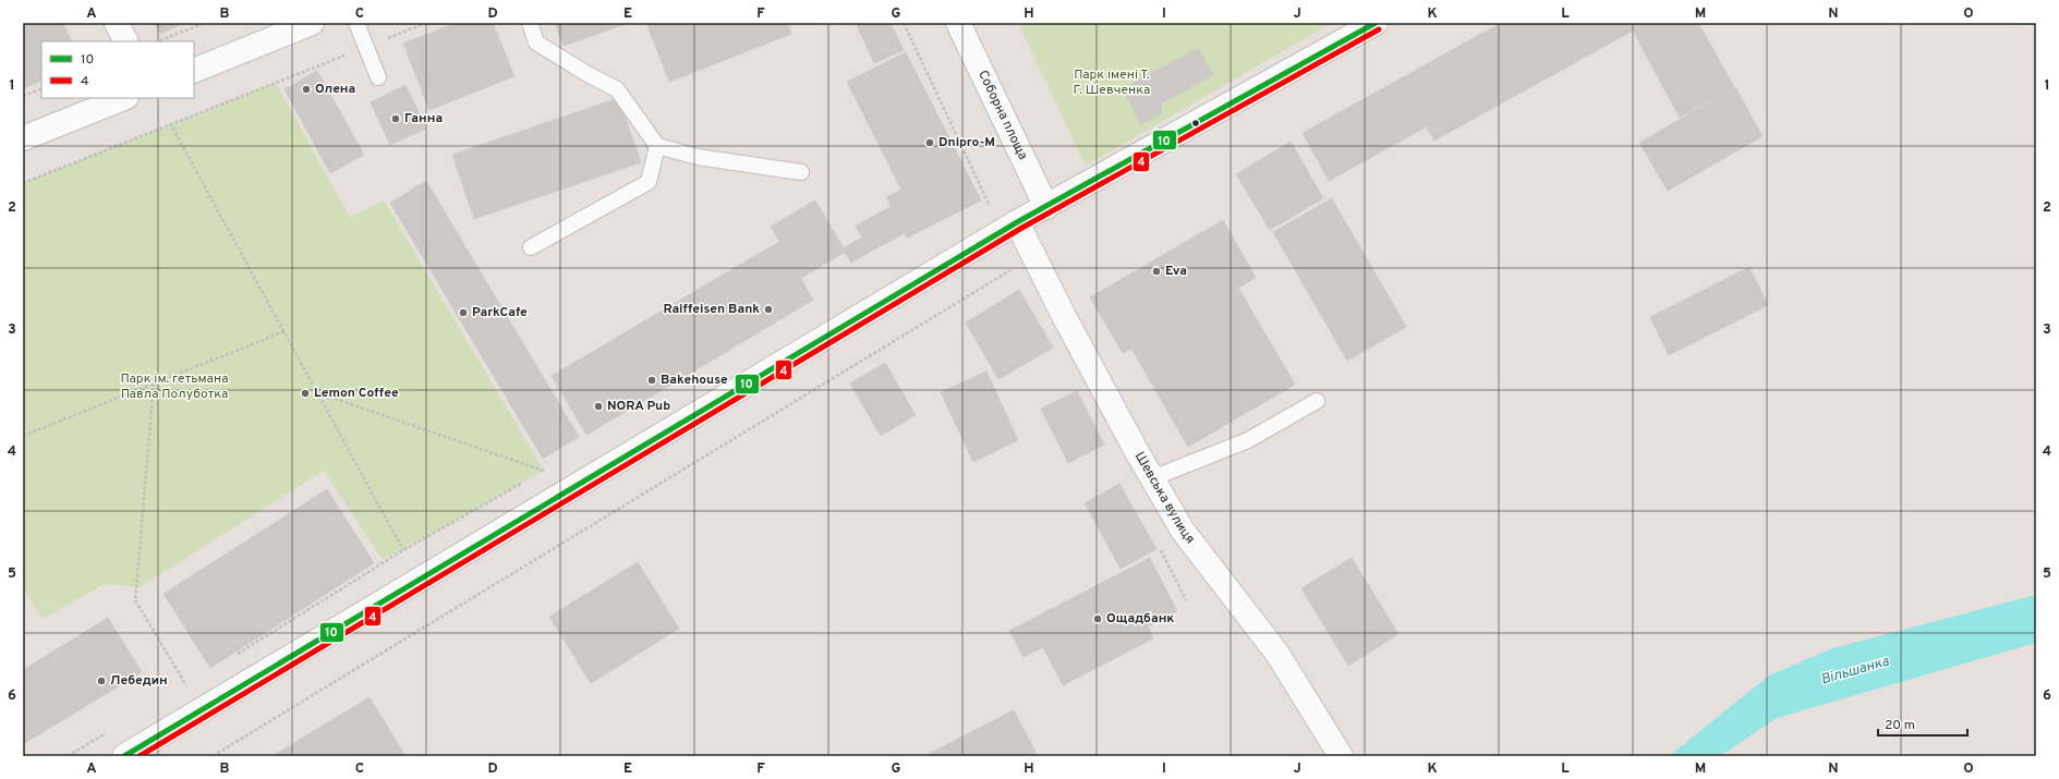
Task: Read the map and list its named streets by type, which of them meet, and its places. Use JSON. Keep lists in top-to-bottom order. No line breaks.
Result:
{"streets":{"main road":["Соборна площа","Шевська вулиця"]},"water":["Вільшанка"],"parks":["Парк імені Т. Г. Шевченка","Парк ім. гетьмана Павла Полуботка"],"places":["Олена","Ганна","Dnipro-M","Eva","Raiffeisen Bank","ParkCafe","Bakehouse","Lemon Coffee","NORA Pub","Ощадбанк","Лебедин"],"lines":["transit line 10","transit line 4"],"legend":["10","4"],"scale_bar":"20 m","grid":{"columns":["A","B","C","D","E","F","G","H","I","J","K","L","M","N","O"],"rows":["1","2","3","4","5","6"]}}
